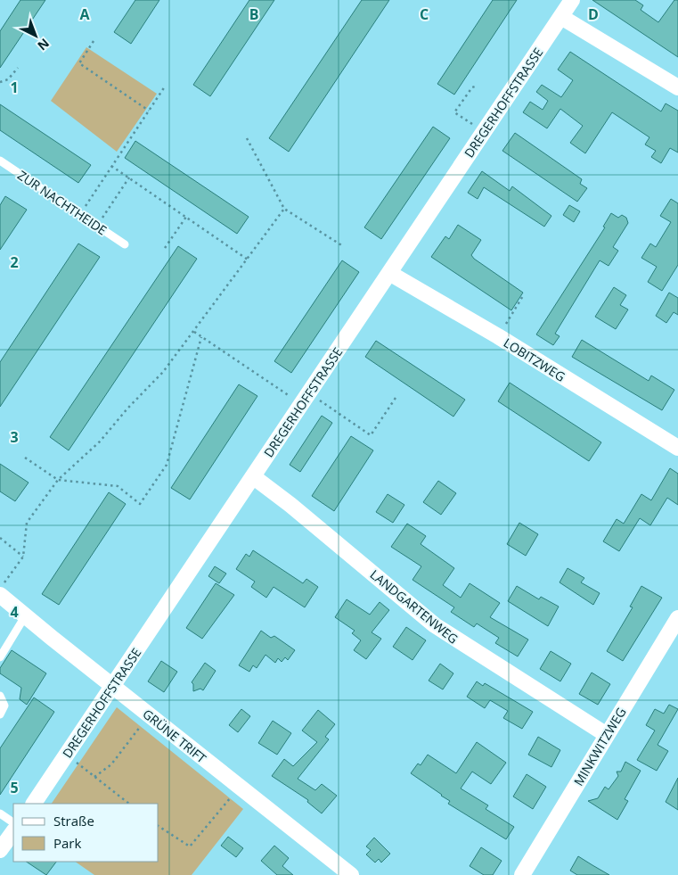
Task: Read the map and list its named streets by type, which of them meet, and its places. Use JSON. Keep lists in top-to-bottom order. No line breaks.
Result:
{"streets":{"street":["DREGERHOFFSTRASSE","LOBITZWEG","LANDGARTENWEG","GRÜNE TRIFT","MINKWITZWEG"],"lane":["ZUR NACHTHEIDE"]},"crossings":[["DREGERHOFFSTRASSE","LOBITZWEG"],["DREGERHOFFSTRASSE","LANDGARTENWEG"],["DREGERHOFFSTRASSE","GRÜNE TRIFT"],["LANDGARTENWEG","MINKWITZWEG"]],"legend":["Straße","Park"],"north":"bottom right","grid":{"columns":["A","B","C","D"],"rows":["1","2","3","4","5"]}}
